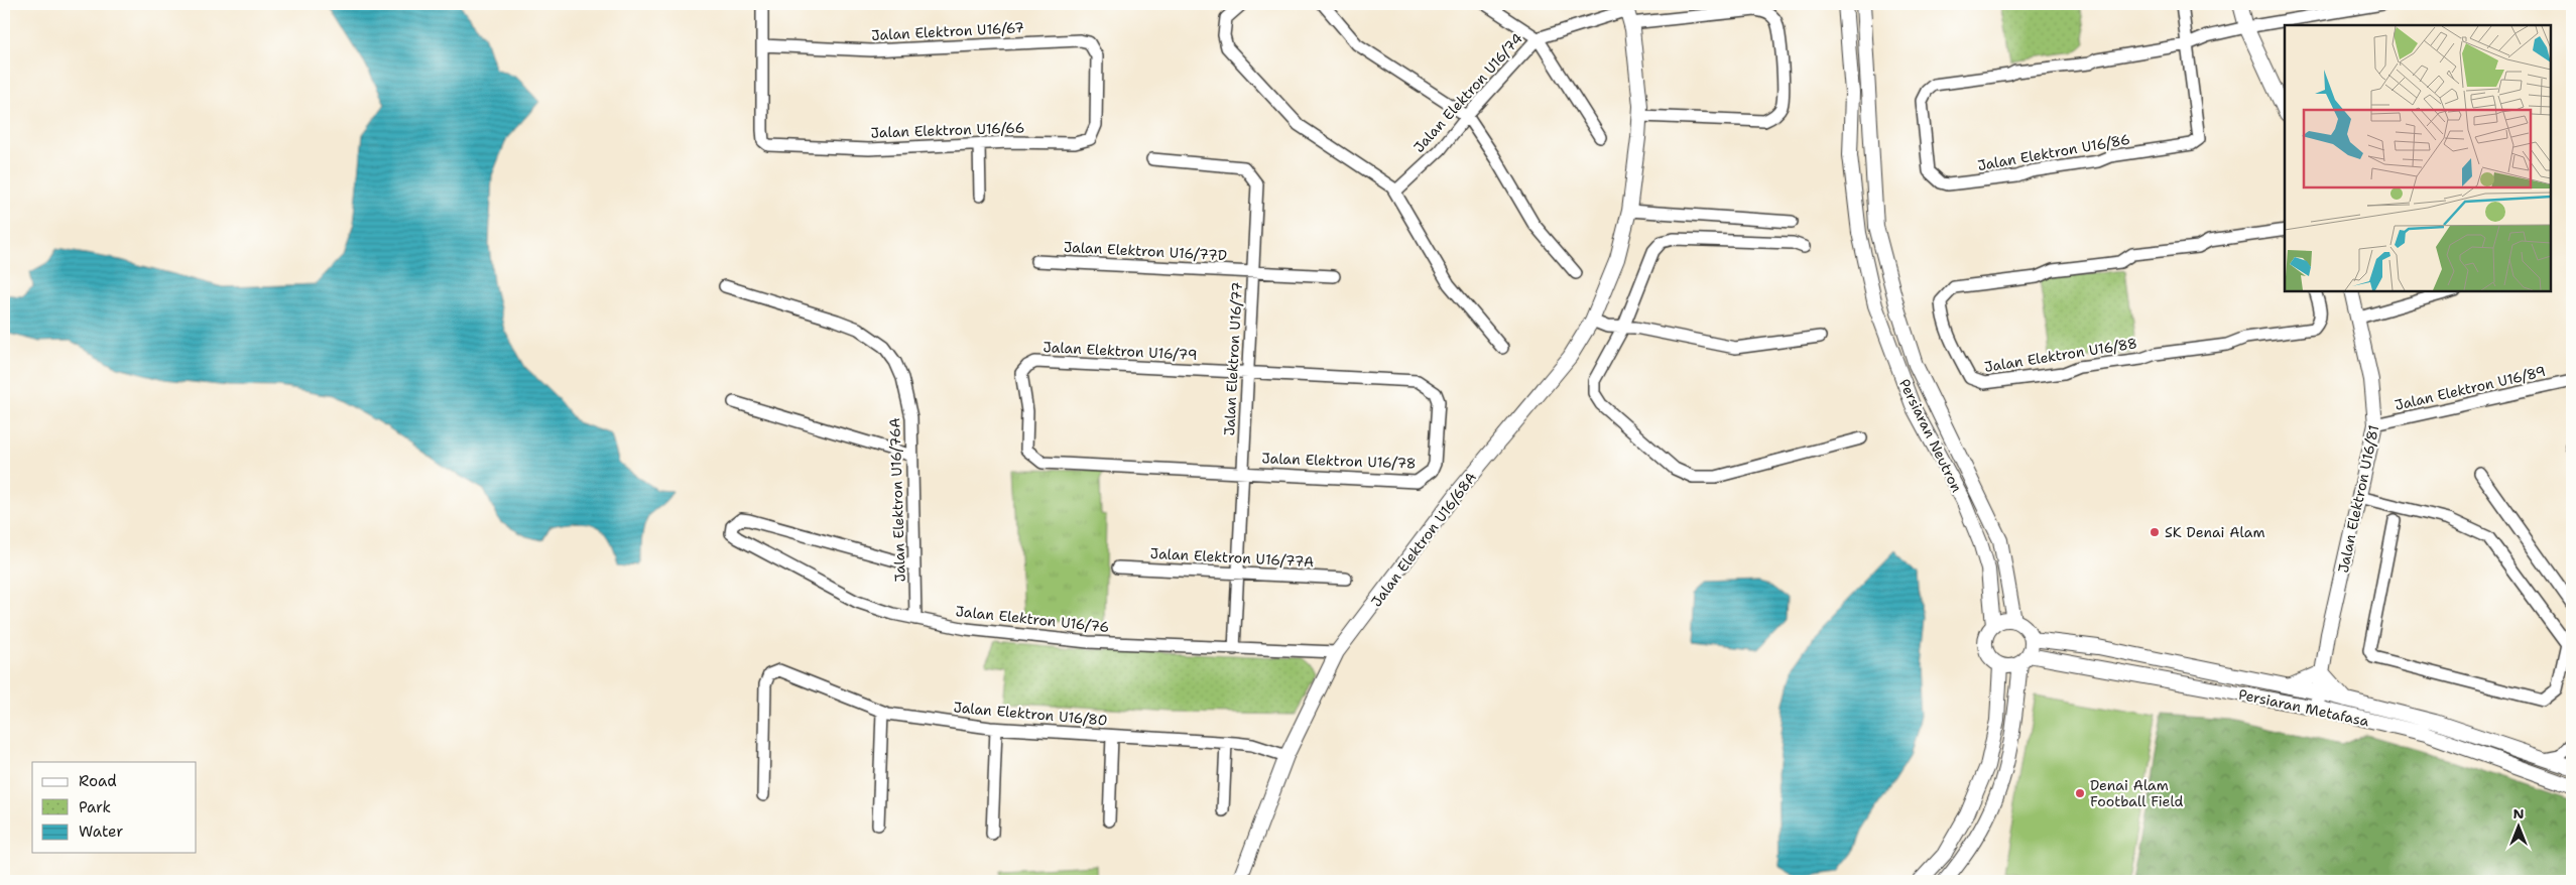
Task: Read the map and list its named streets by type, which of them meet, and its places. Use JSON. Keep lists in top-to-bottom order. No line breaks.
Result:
{"streets":{"street":["Jalan Elektron U16/67","Jalan Elektron U16/74","Jalan Elektron U16/66","Jalan Elektron U16/86","Jalan Elektron U16/77D","Jalan Elektron U16/79","Jalan Elektron U16/88","Jalan Elektron U16/77","Jalan Elektron U16/89","Persiaran Neutron","Jalan Elektron U16/78","Jalan Elektron U16/81","Jalan Elektron U16/76A","Jalan Elektron U16/68A","Jalan Elektron U16/77A","Jalan Elektron U16/76","Persiaran Metafasa","Jalan Elektron U16/80"]},"crossings":[["Jalan Elektron U16/67","Jalan Elektron U16/66"],["Jalan Elektron U16/74","Jalan Elektron U16/68A"],["Jalan Elektron U16/77D","Jalan Elektron U16/77"],["Jalan Elektron U16/79","Jalan Elektron U16/77"],["Jalan Elektron U16/79","Jalan Elektron U16/78"],["Jalan Elektron U16/77","Jalan Elektron U16/78"],["Jalan Elektron U16/77","Jalan Elektron U16/77A"],["Jalan Elektron U16/77","Jalan Elektron U16/76"],["Jalan Elektron U16/89","Jalan Elektron U16/81"],["Persiaran Neutron","Persiaran Metafasa"],["Jalan Elektron U16/81","Persiaran Metafasa"],["Jalan Elektron U16/76A","Jalan Elektron U16/76"],["Jalan Elektron U16/68A","Jalan Elektron U16/76"],["Jalan Elektron U16/68A","Jalan Elektron U16/80"]],"places":["SK Denai Alam","Denai Alam Football Field"],"legend":["Road","Park","Water"],"north":"top"}
